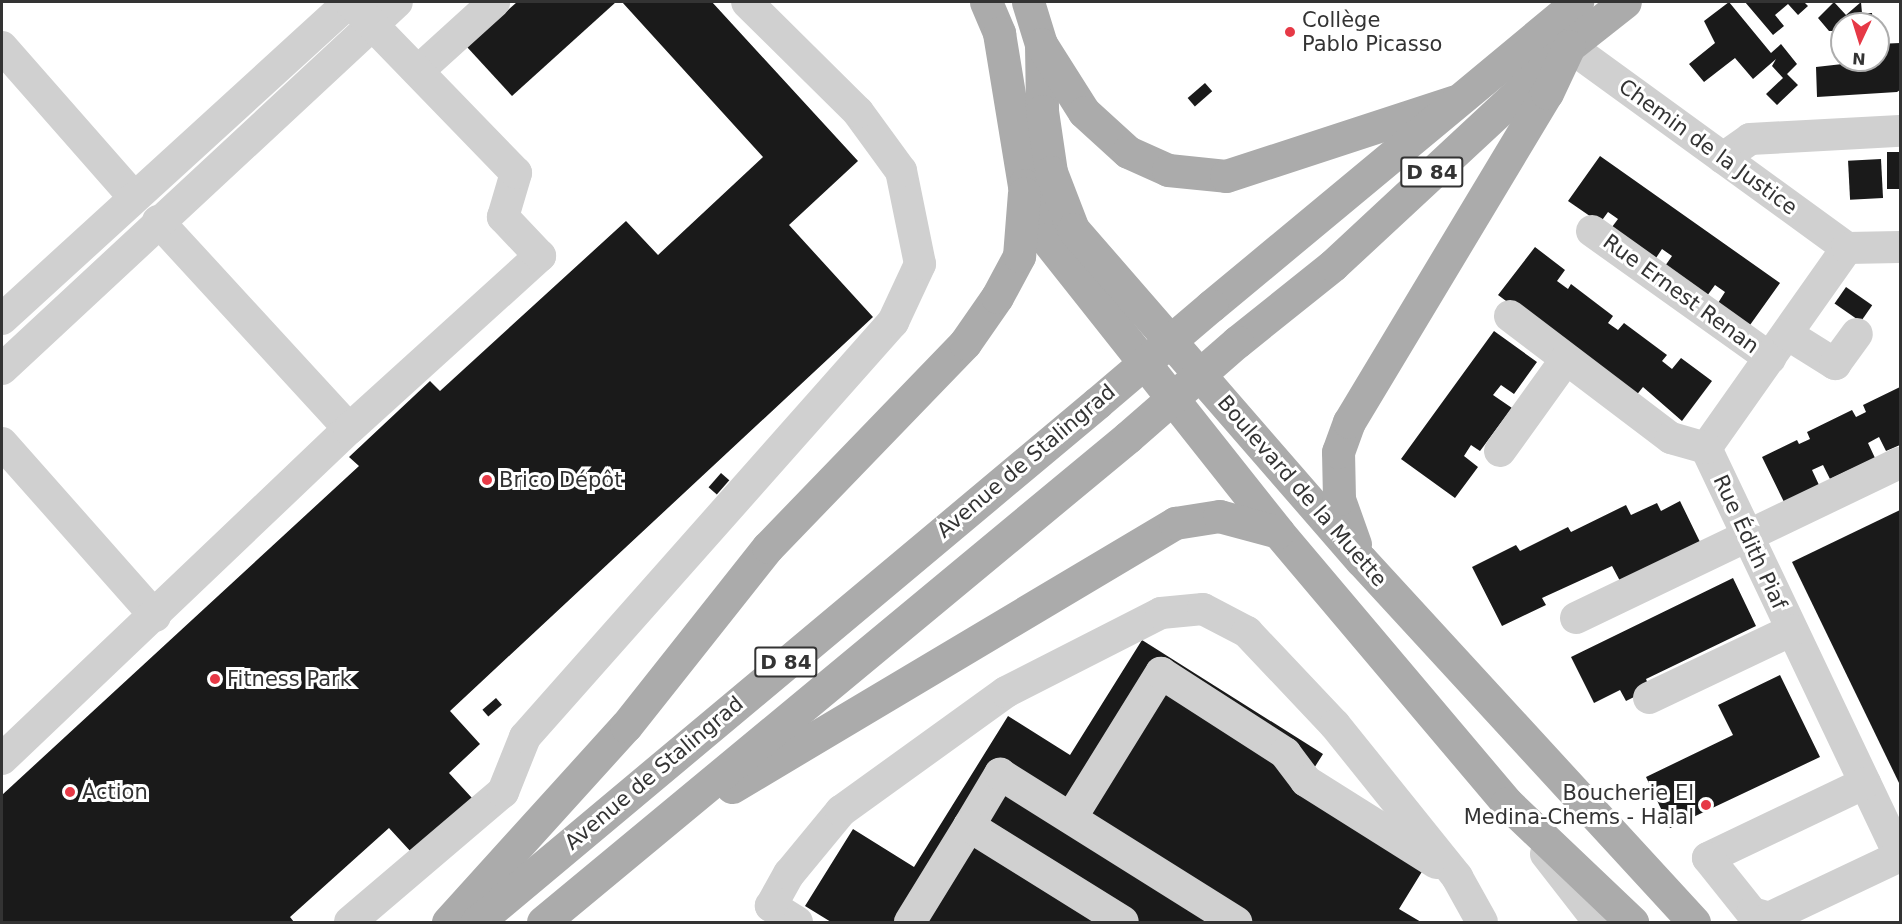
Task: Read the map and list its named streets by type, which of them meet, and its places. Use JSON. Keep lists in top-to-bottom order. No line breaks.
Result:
{"streets":{"main road":["D 84","Avenue de Stalingrad","Boulevard de la Muette"],"street":["Chemin de la Justice","Rue Ernest Renan","Rue Édith Piaf"]},"crossings":[["Chemin de la Justice","Avenue de Stalingrad"],["Chemin de la Justice","Rue Édith Piaf"],["Rue Ernest Renan","Rue Édith Piaf"]],"places":["Collège Pablo Picasso","Brico Dépôt","Fitness Park","Action","Boucherie El Medina-Chems - Halal"],"north":"bottom"}
